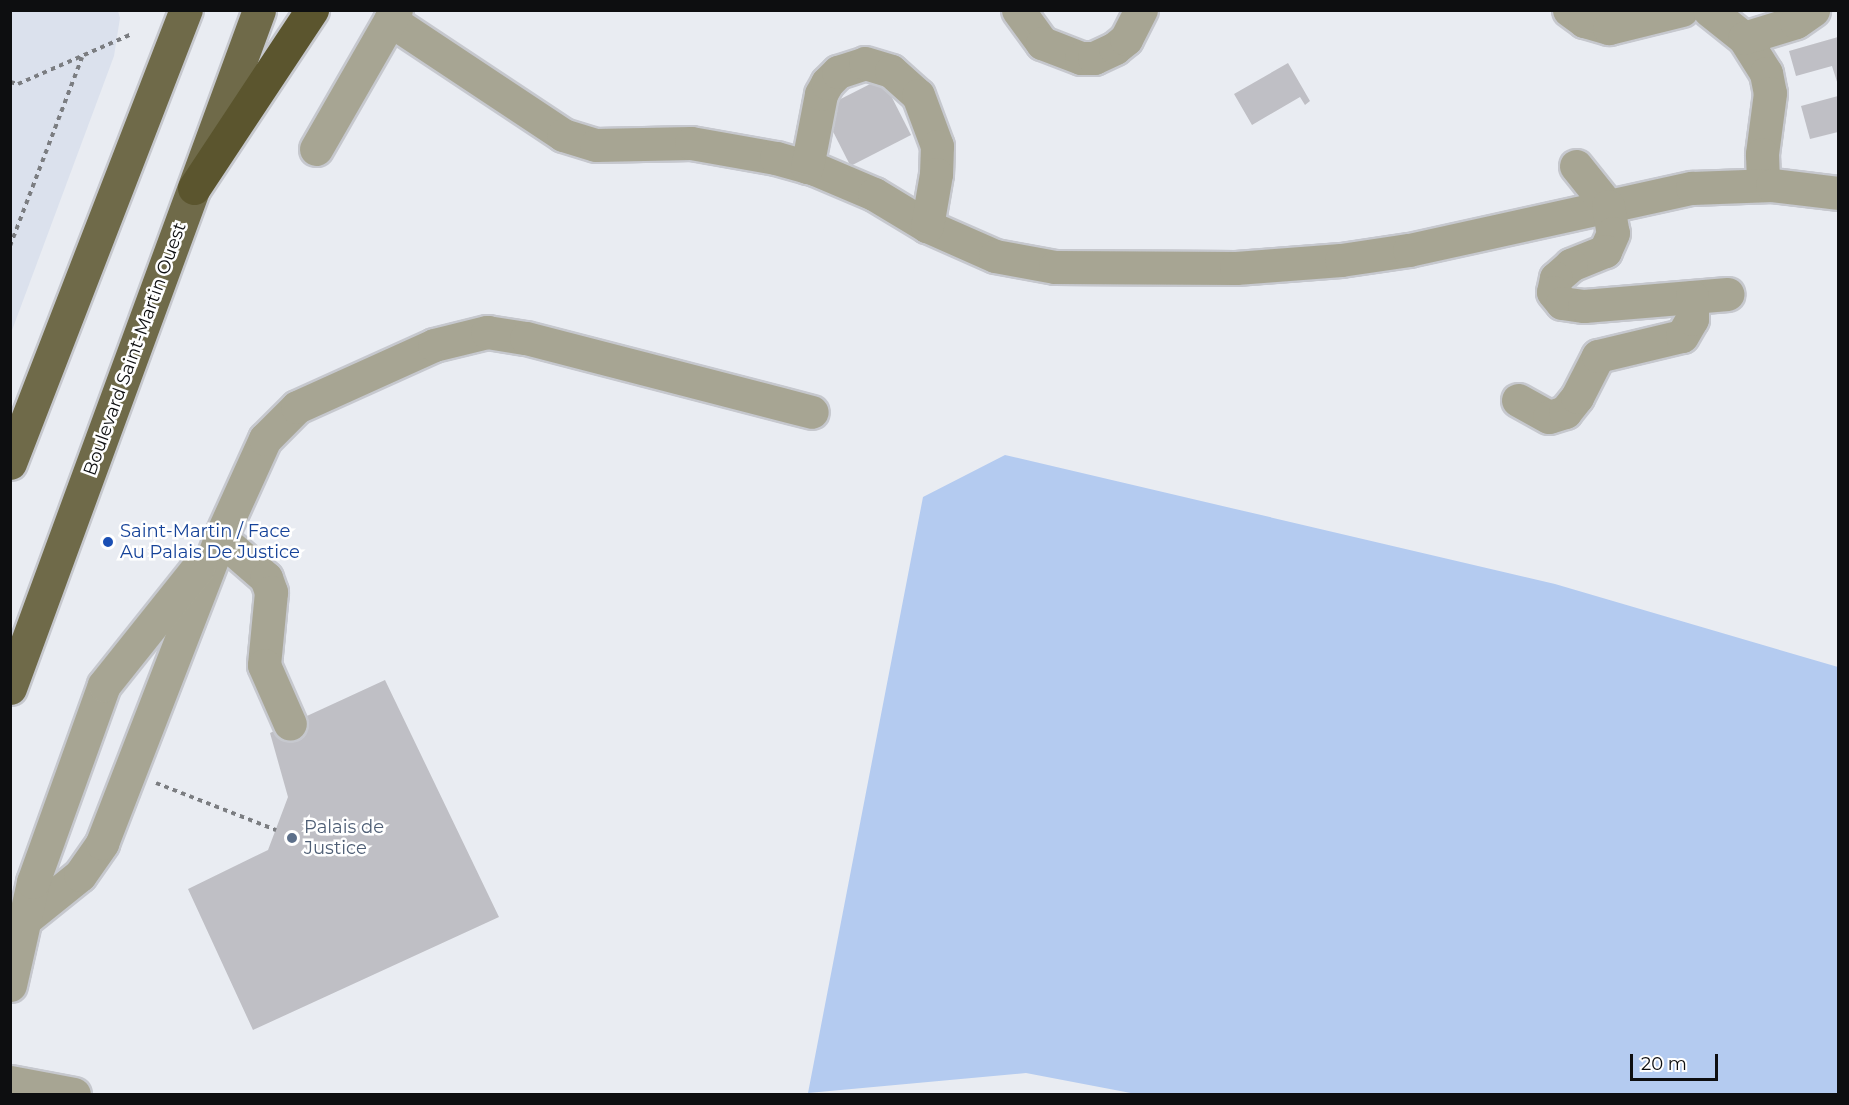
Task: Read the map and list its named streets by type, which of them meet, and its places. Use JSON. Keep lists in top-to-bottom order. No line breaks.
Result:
{"streets":{"main road":["Boulevard Saint-Martin Ouest"]},"places":["Saint-Martin / Face Au Palais De Justice","Palais de Justice"],"scale_bar":"20 m"}
